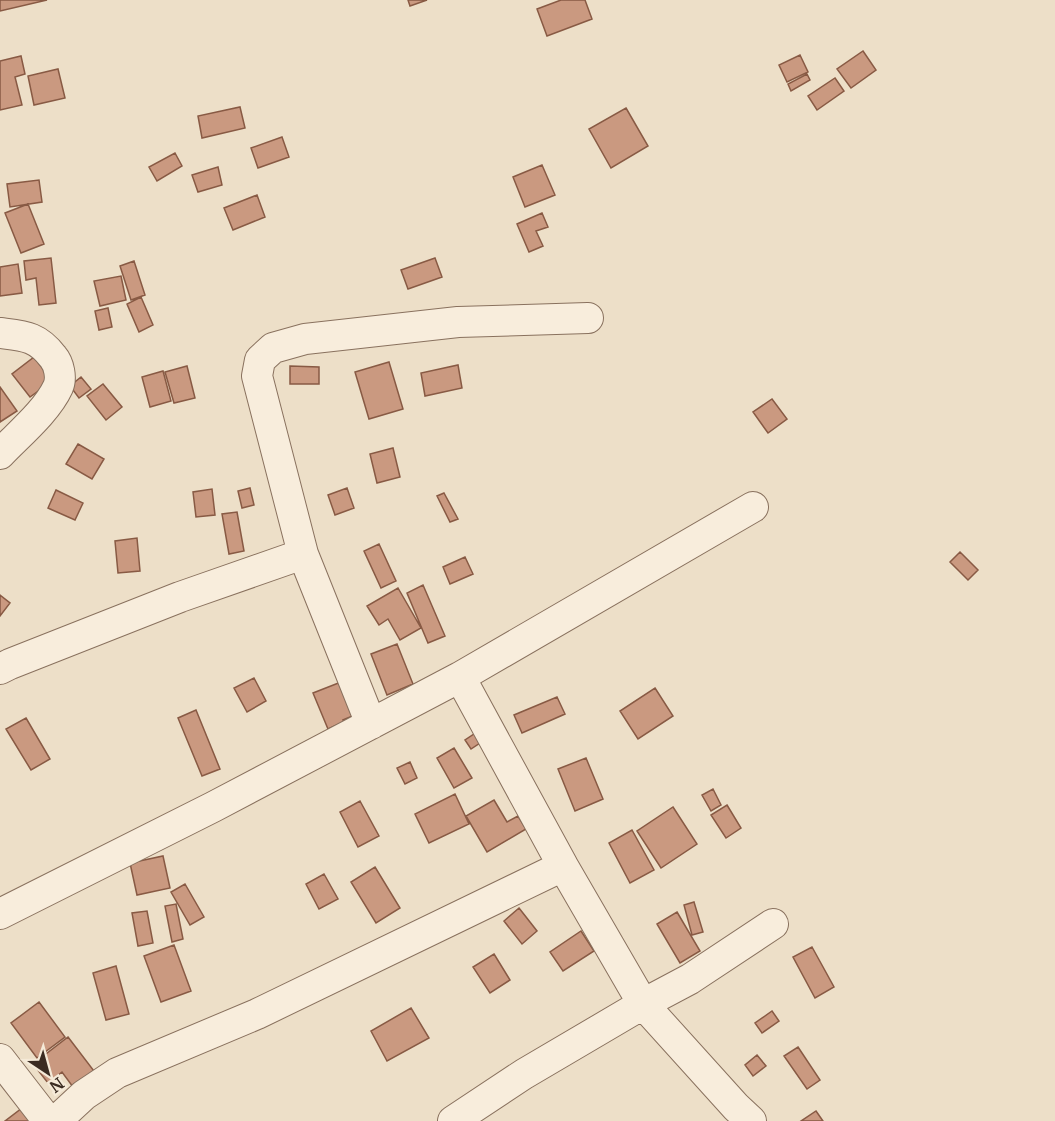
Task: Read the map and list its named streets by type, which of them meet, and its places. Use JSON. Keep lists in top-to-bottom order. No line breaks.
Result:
{"north":"bottom right"}
